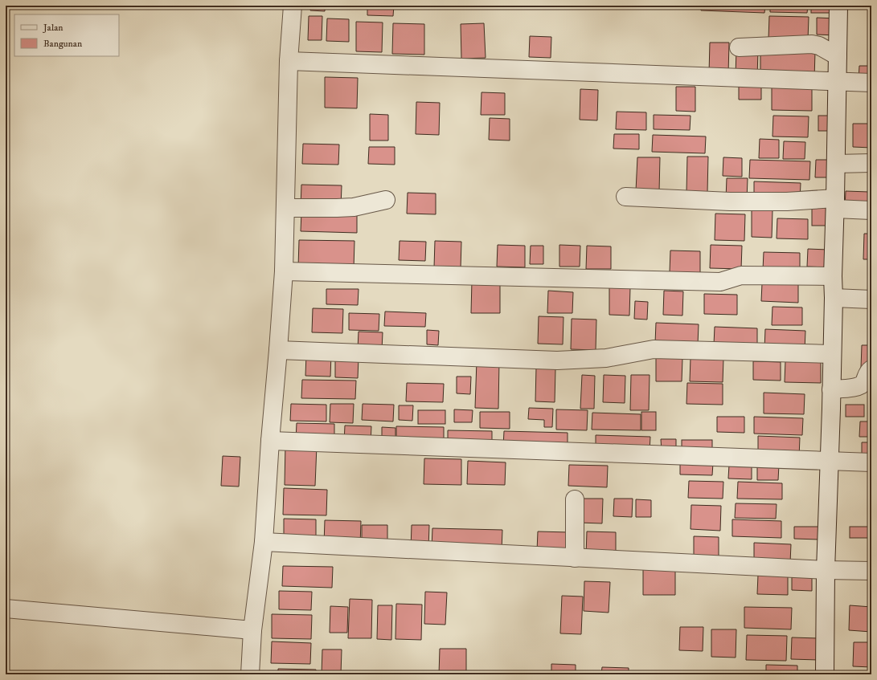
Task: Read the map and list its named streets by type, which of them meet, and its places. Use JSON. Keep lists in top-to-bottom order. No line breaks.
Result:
{"legend":["Jalan","Bangunan"]}
